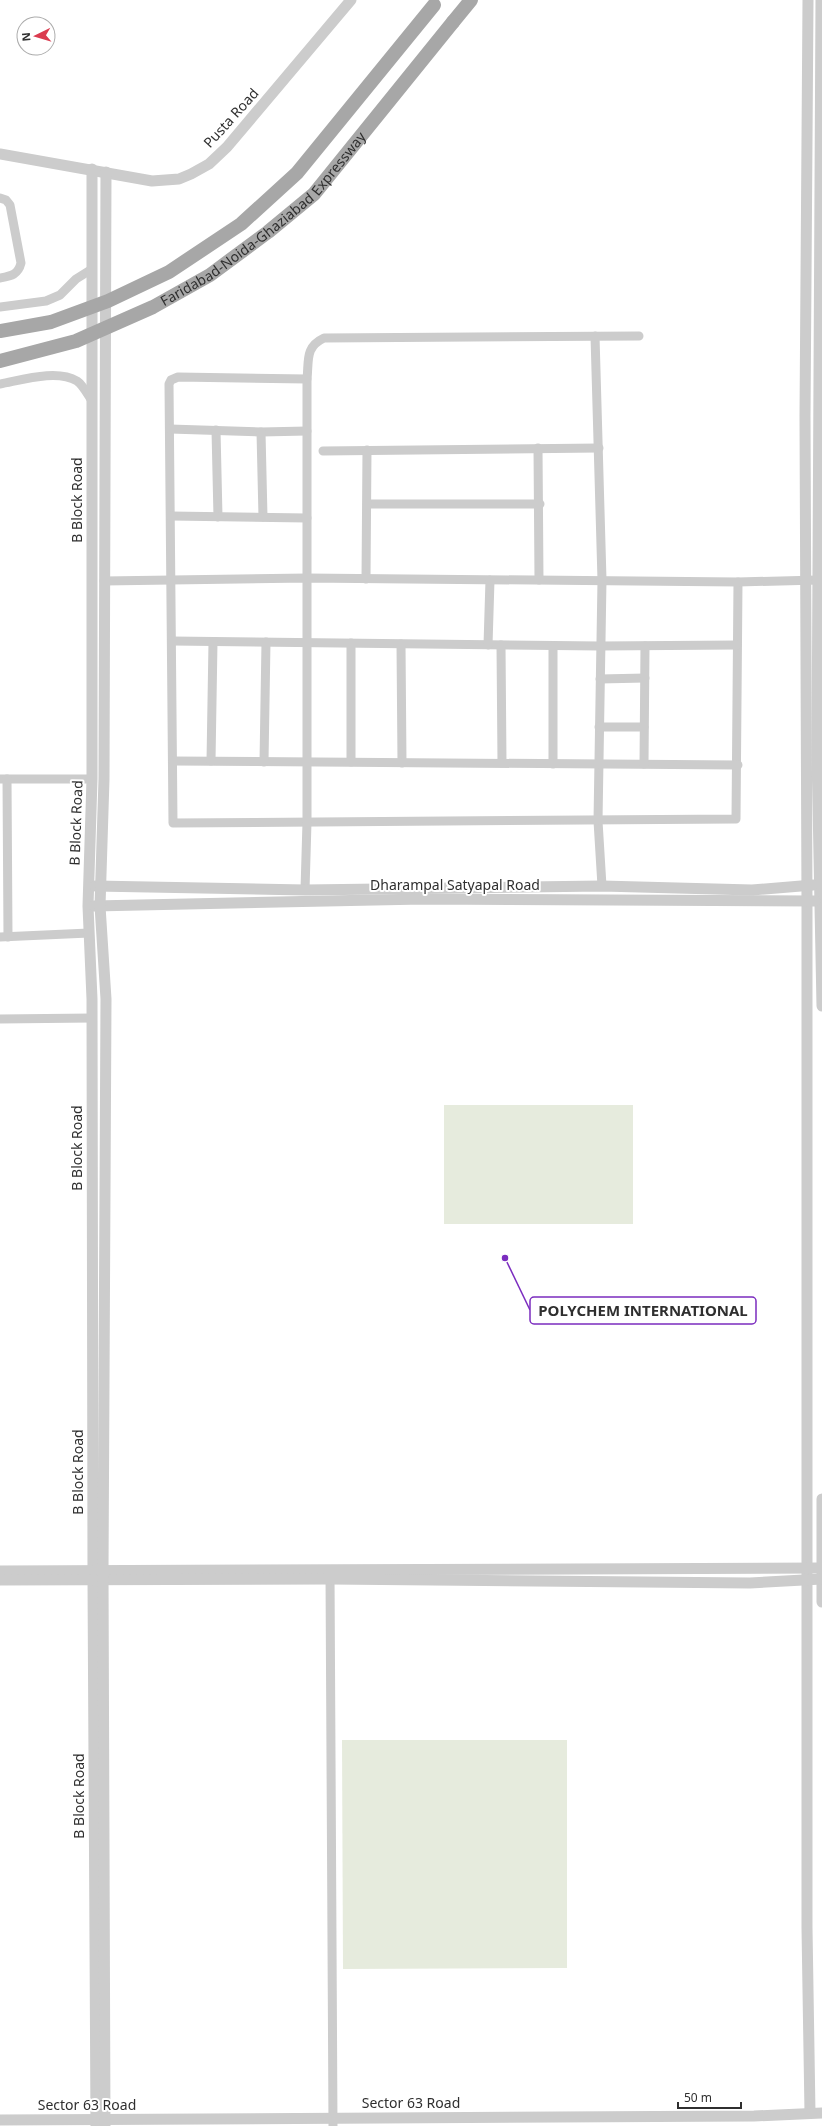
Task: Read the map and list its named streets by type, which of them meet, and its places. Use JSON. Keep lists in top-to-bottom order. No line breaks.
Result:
{"streets":{"main road":["Faridabad-Noida-Ghaziabad Expressway"],"street":["Pusta Road","B Block Road","Dharampal Satyapal Road","Sector 63 Road"]},"crossings":[["Pusta Road","B Block Road"],["B Block Road","Dharampal Satyapal Road"],["B Block Road","Sector 63 Road"]],"places":["POLYCHEM INTERNATIONAL"],"scale_bar":"50 m","north":"left"}
